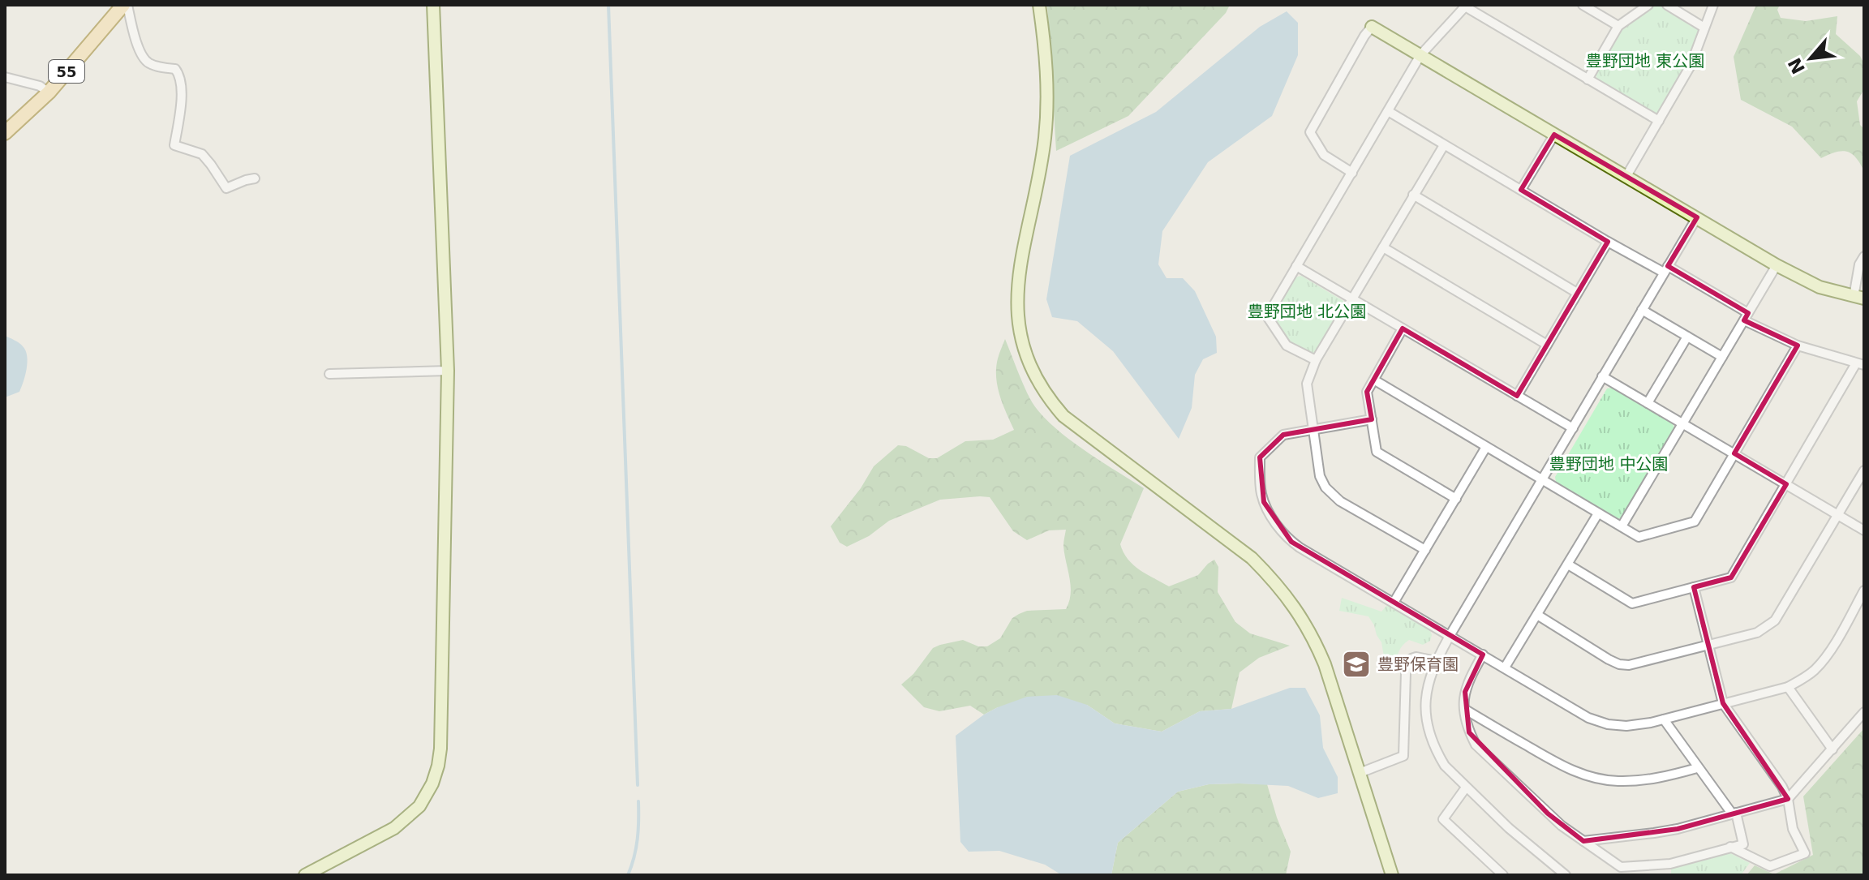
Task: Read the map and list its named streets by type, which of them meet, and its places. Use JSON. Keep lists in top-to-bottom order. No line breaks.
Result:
{"streets":{"main road":["55"]},"parks":["豊野団地 東公園","豊野団地 北公園","豊野団地 中公園"],"places":{"school or university":["豊野保育園"]},"north":"bottom left"}
